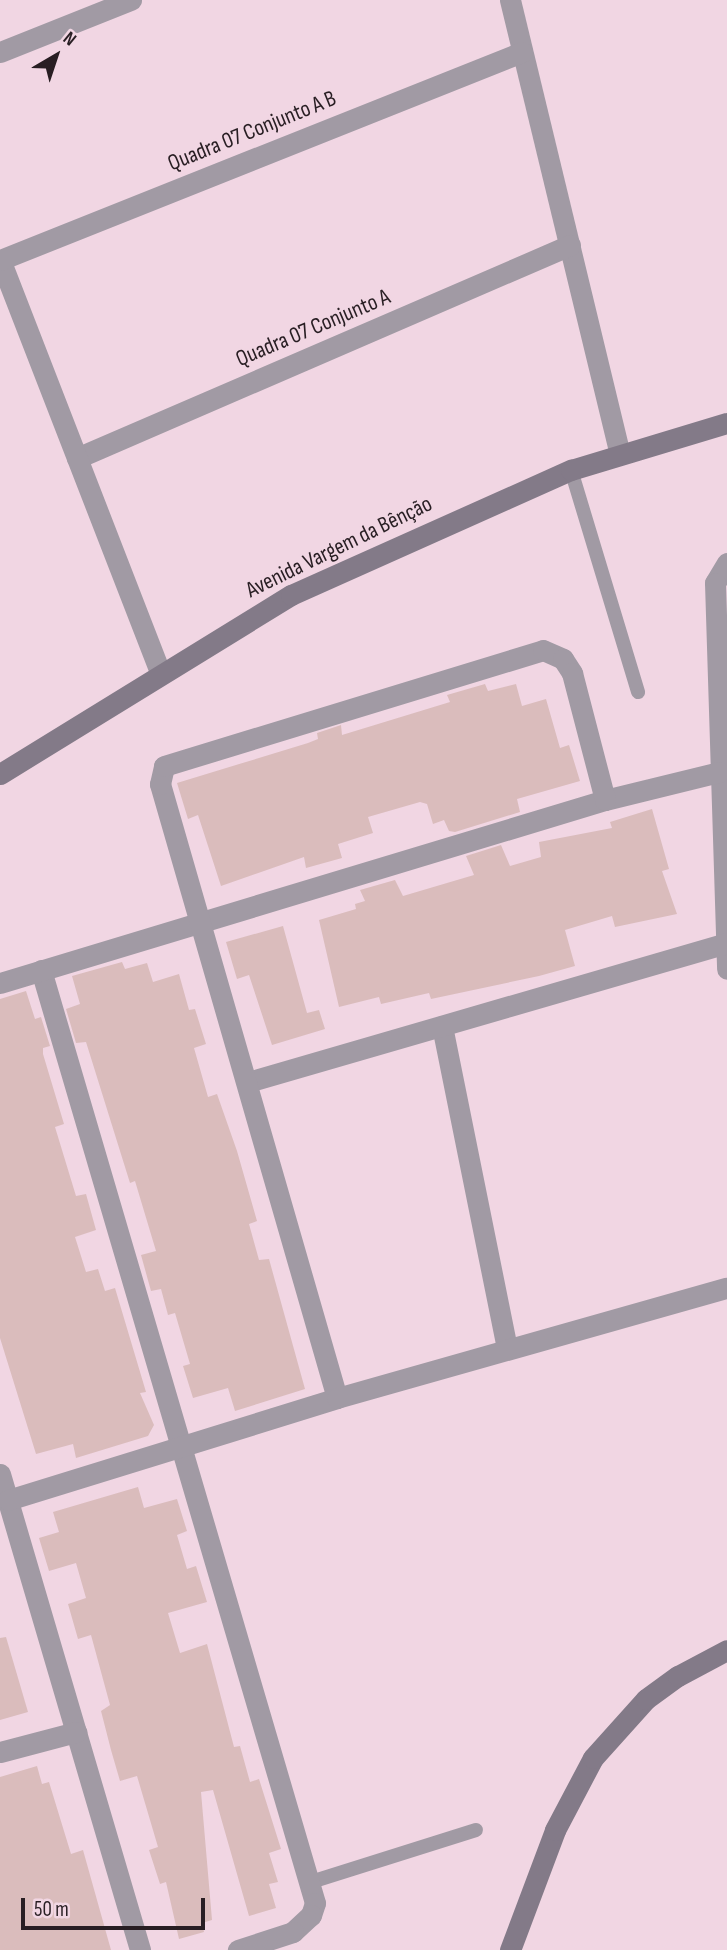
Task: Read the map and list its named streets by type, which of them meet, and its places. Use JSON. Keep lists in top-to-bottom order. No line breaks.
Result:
{"streets":{"street":["Quadra 07 Conjunto A B","Quadra 07 Conjunto A","Avenida Vargem da Bênção"]},"scale_bar":"50 m","north":"top right"}
